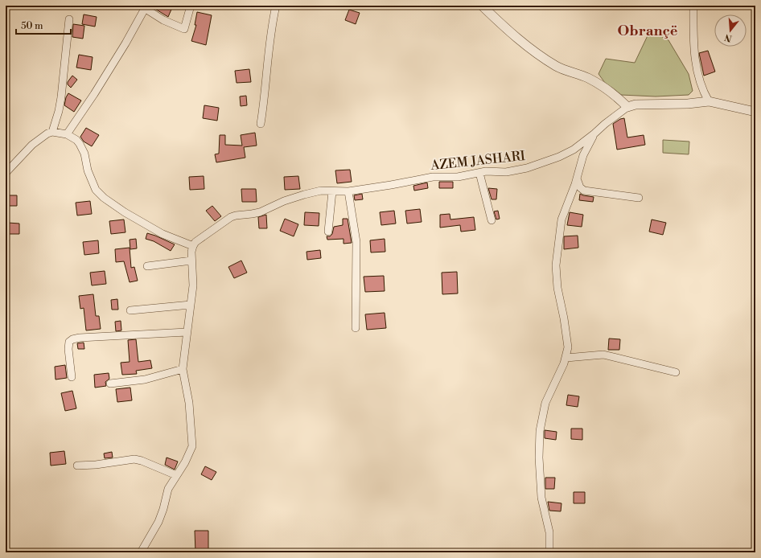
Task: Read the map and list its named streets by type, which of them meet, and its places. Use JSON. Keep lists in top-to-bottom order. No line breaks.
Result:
{"streets":{"street":["AZEM JASHARI"]},"districts":["Obrançë"],"scale_bar":"50 m","north":"bottom"}
